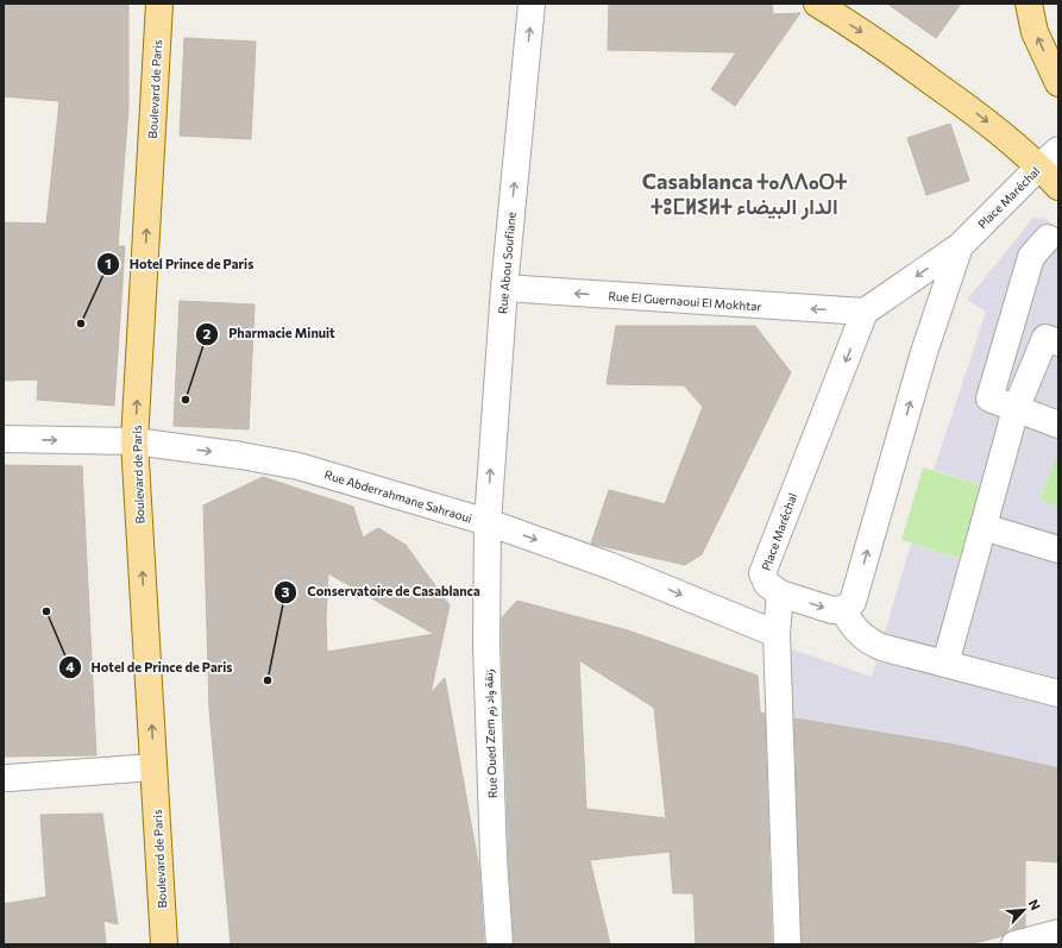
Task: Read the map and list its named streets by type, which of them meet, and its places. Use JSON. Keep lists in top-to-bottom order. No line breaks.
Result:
{"streets":{"main road":["Boulevard de Paris"],"street":["Place Maréchal","Rue Abou Soufiane","Rue El Guernaoui El Mokhtar","Rue Abderrahmane Sahraoui","Rue Oued Zem زنقة واد زم"]},"crossings":[["Boulevard de Paris","Rue Abderrahmane Sahraoui"],["Place Maréchal","Rue El Guernaoui El Mokhtar"],["Rue Abou Soufiane","Rue El Guernaoui El Mokhtar"],["Rue Abou Soufiane","Rue Abderrahmane Sahraoui"],["Rue Abou Soufiane","Rue Oued Zem زنقة واد زم"],["Rue Abderrahmane Sahraoui","Rue Oued Zem زنقة واد زم"]],"one_way":["Boulevard de Paris","Rue Abou Soufiane","Rue El Guernaoui El Mokhtar","Rue Abderrahmane Sahraoui"],"districts":["Casablanca ⵜⴰⴷⴷⴰⵔⵜ ⵜⵓⵎⵍⵉⵍⵜ الدار البيضاء"],"places":["Hotel Prince de Paris","Pharmacie Minuit","Hotel de Prince de Paris","Conservatoire de Casablanca"],"north":"top right"}
